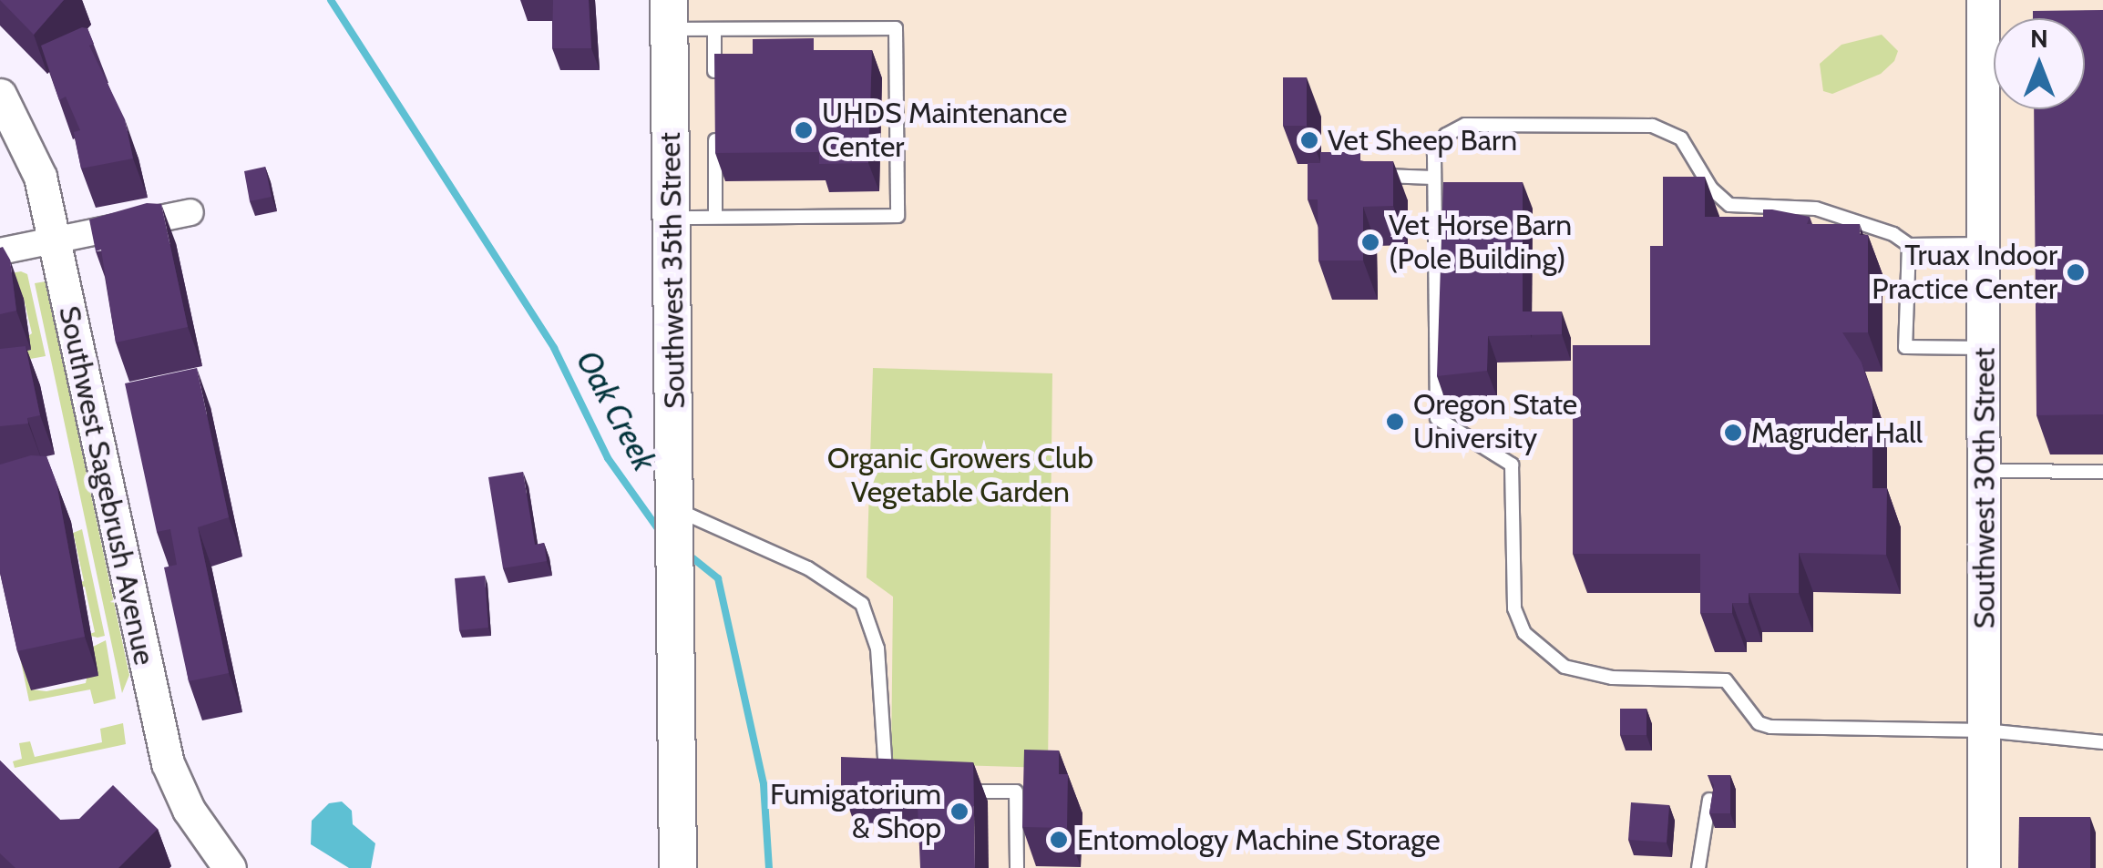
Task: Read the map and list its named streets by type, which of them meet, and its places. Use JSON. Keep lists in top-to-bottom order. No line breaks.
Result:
{"streets":{"main road":["Southwest 35th Street"],"street":["Southwest Sagebrush Avenue","Southwest 30th Street"]},"water":["Oak Creek"],"parks":["Organic Growers Club Vegetable Garden"],"places":["UHDS Maintenance Center","Vet Sheep Barn","Vet Horse Barn (Pole Building)","Truax Indoor Practice Center","Oregon State University","Magruder Hall","Fumigatorium & Shop","Entomology Machine Storage"],"north":"top"}
